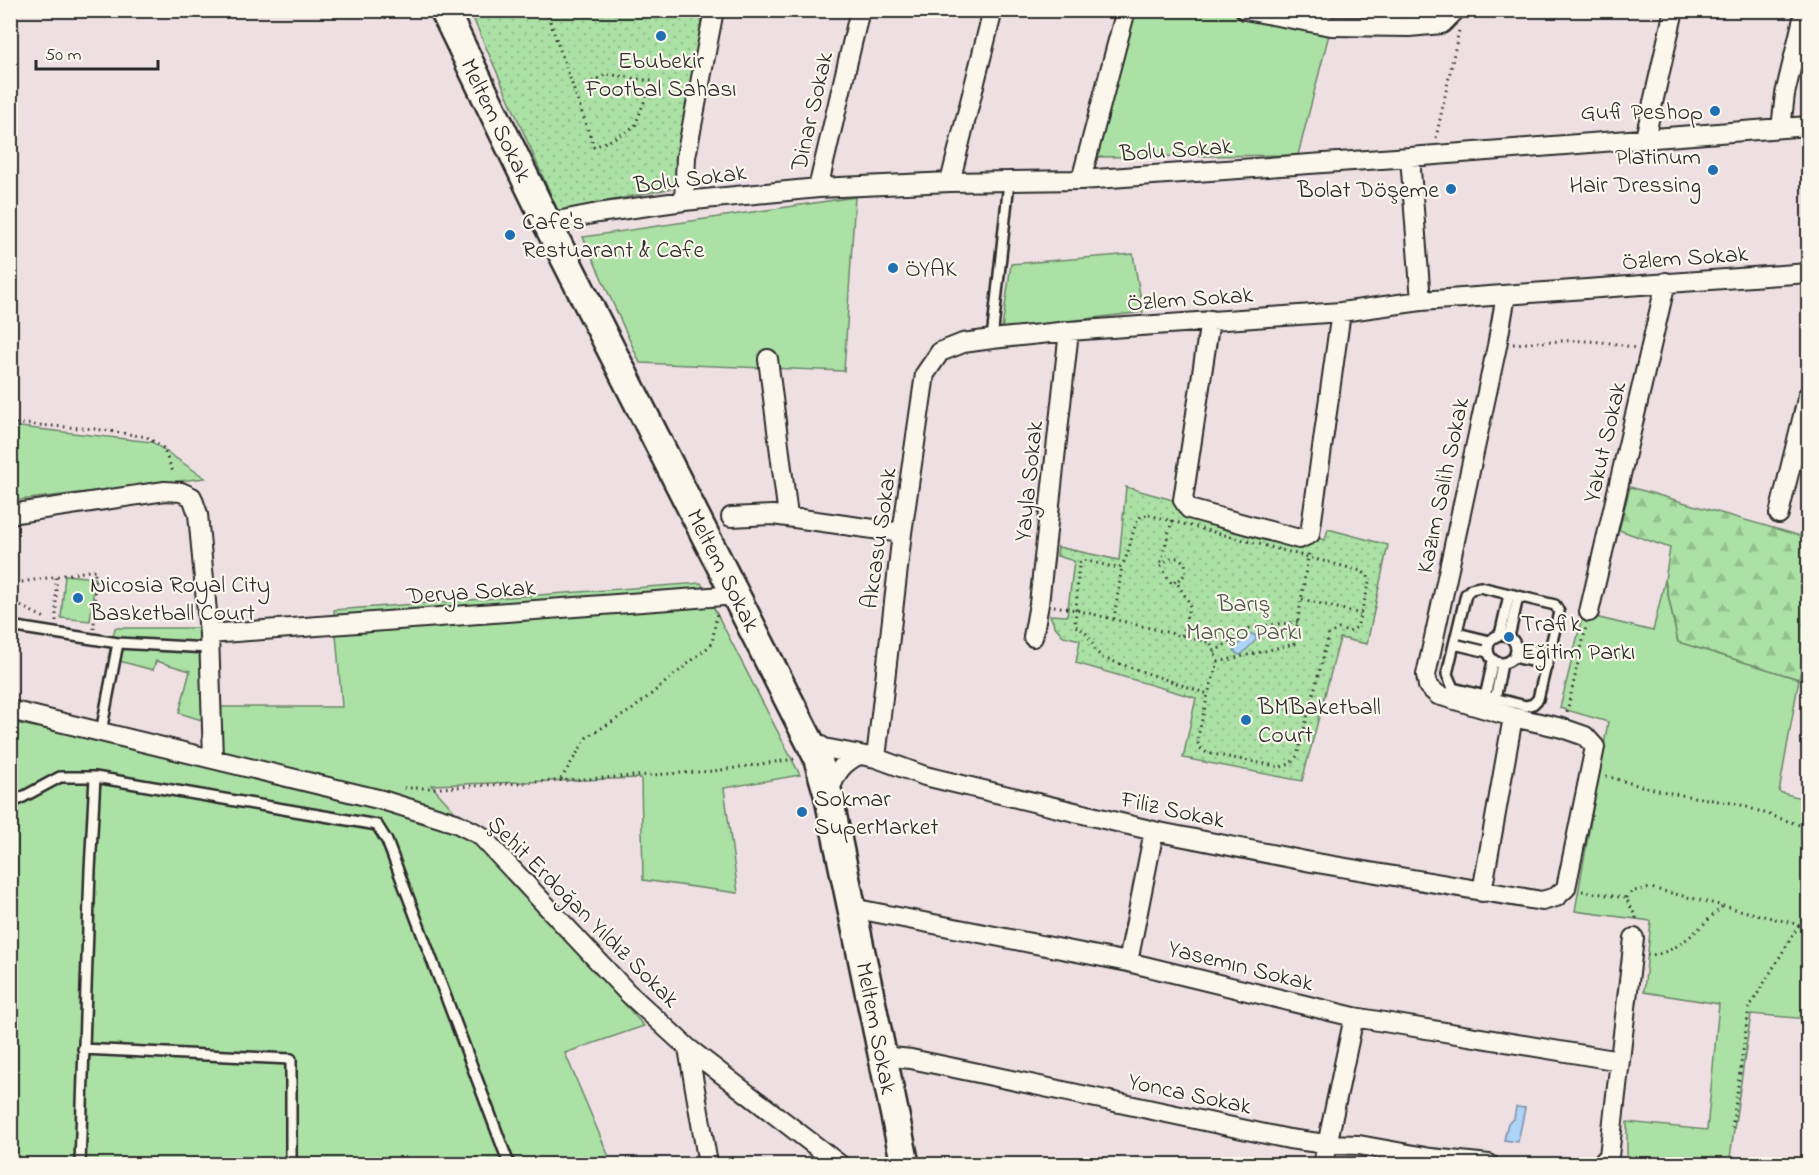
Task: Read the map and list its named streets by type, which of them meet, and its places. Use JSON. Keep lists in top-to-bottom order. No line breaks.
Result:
{"streets":{"main road":["Meltem Sokak"],"street":["Dinar Sokak","Bolu Sokak","Özlem Sokak","Yakut Sokak","Yayla Sokak","Kazım Salih Sokak","Akcasu Sokak","Derya Sokak","Filiz Sokak","Şehit Erdoğan Yıldız Sokak","Yasemın Sokak","Yonca Sokak"]},"crossings":[["Dinar Sokak","Bolu Sokak"],["Meltem Sokak","Bolu Sokak"],["Meltem Sokak","Derya Sokak"],["Meltem Sokak","Filiz Sokak"],["Meltem Sokak","Yasemın Sokak"],["Meltem Sokak","Yonca Sokak"],["Özlem Sokak","Yakut Sokak"],["Özlem Sokak","Yayla Sokak"],["Özlem Sokak","Kazım Salih Sokak"],["Özlem Sokak","Akcasu Sokak"],["Akcasu Sokak","Filiz Sokak"]],"parks":["Barış Manço Parkı"],"places":["Ebubekir Footbal Sahası","Gufi Peshop","Platinum Hair Dressing","Bolat Döşeme","Cafe's Restuarant & Cafe","ÖYAK","Nicosia Royal City Basketball Court","Trafik Eğitim Parkı","BMBaketball Court","Sokmar SuperMarket"],"scale_bar":"50 m"}
